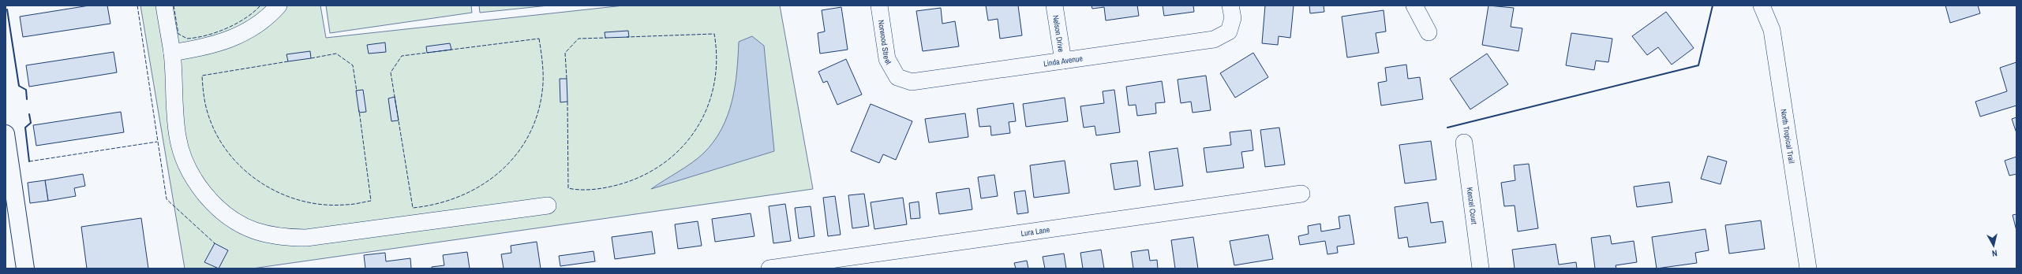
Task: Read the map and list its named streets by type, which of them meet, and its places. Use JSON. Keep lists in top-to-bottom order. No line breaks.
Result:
{"streets":{"street":["Nelson Drive","Norwood Street","Linda Avenue","North Tropical Trail","Kenzel Court","Lura Lane"]},"crossings":[["Nelson Drive","Linda Avenue"],["Norwood Street","Linda Avenue"]],"north":"bottom"}
